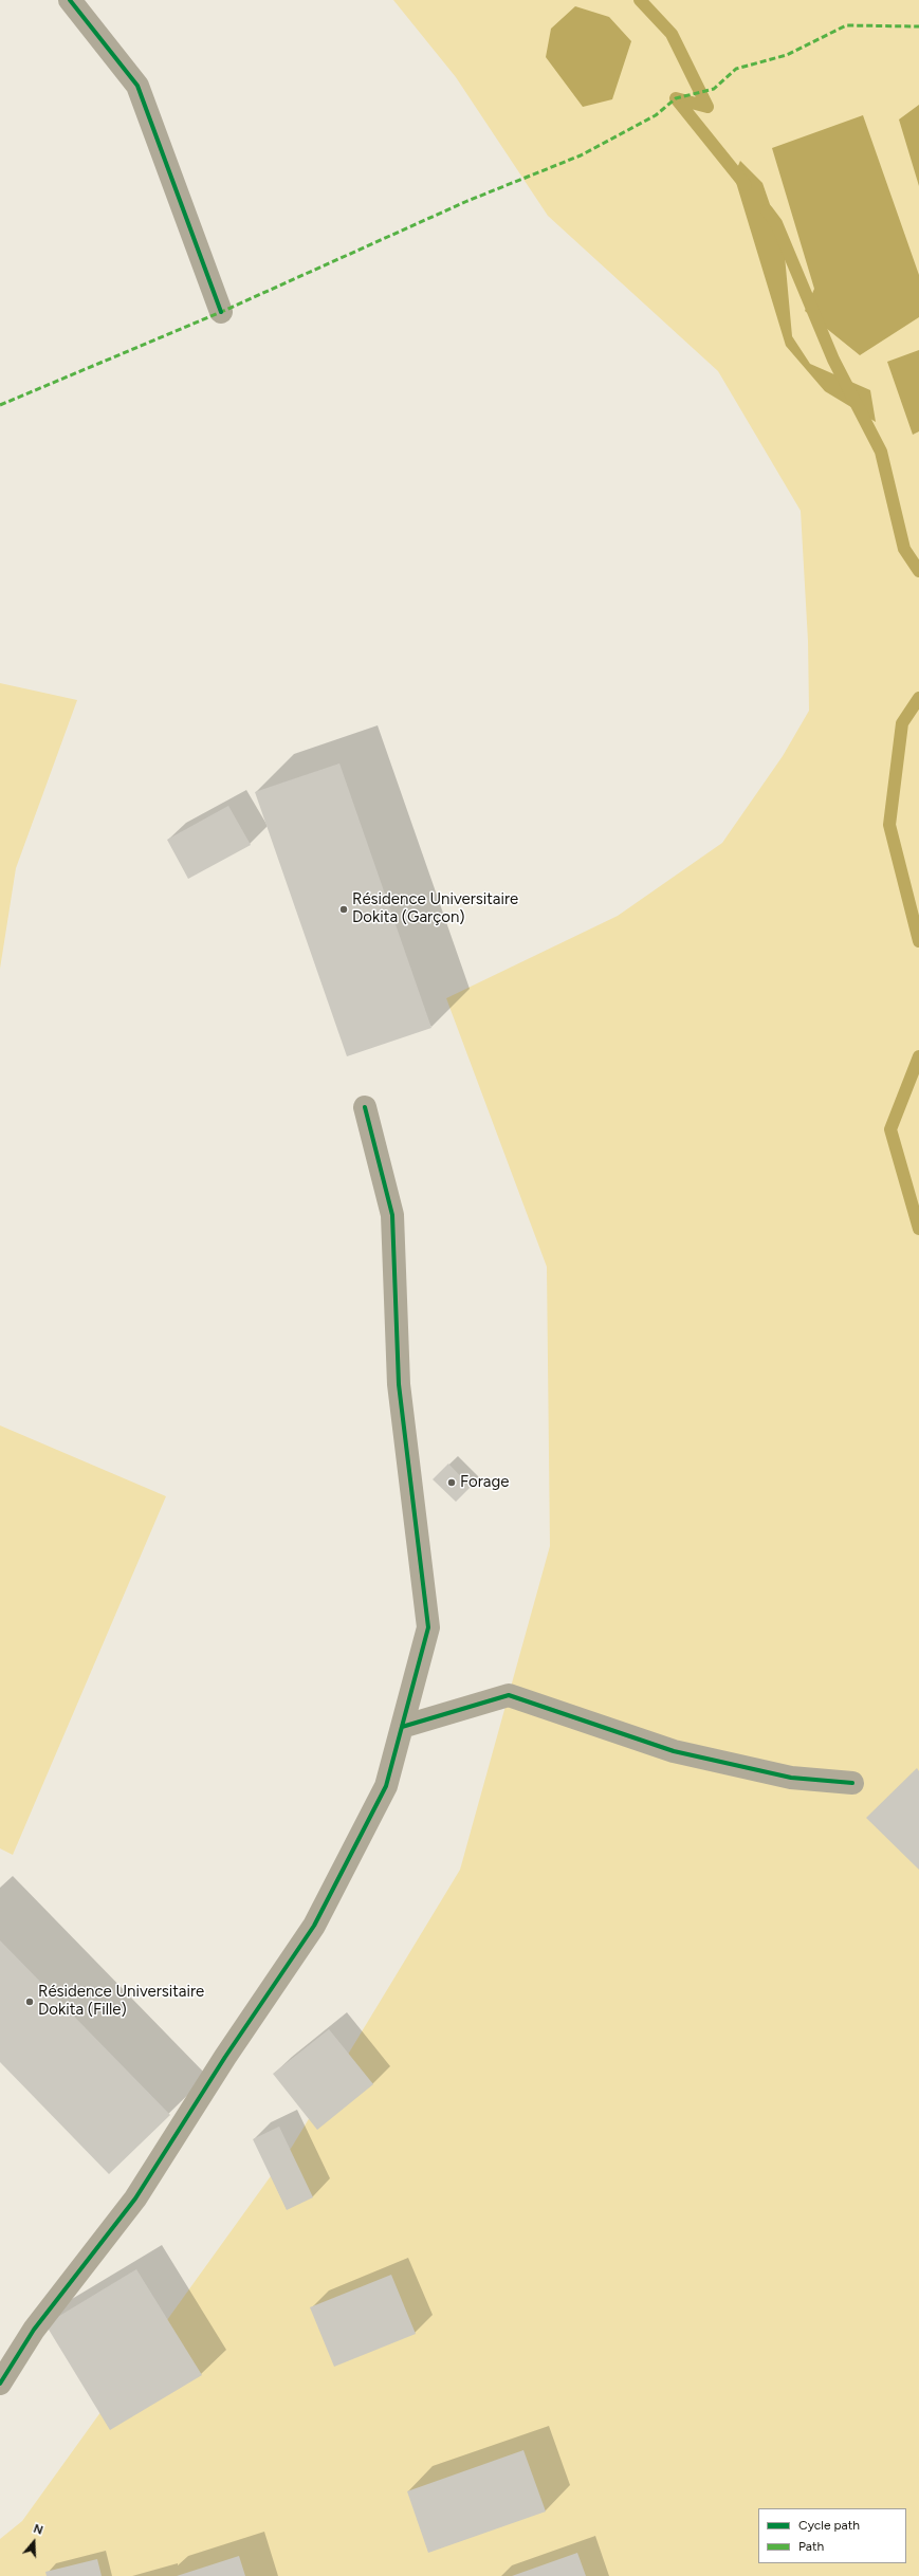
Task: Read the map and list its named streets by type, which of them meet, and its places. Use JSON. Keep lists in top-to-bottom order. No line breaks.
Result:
{"places":["Résidence Universitaire Dokita (Garçon)","Forage","Résidence Universitaire Dokita (Fille)"],"legend":["Cycle path","Path"],"north":"top"}
